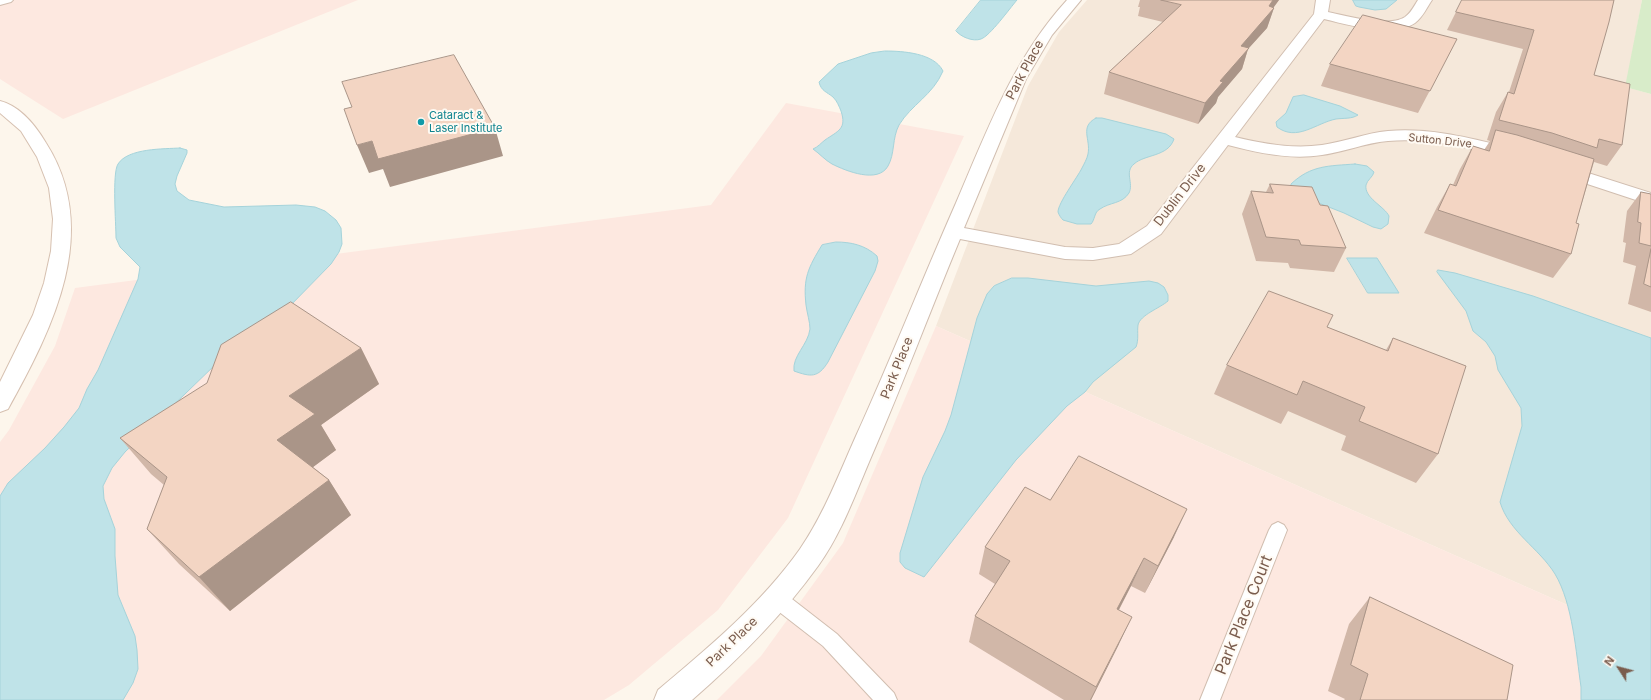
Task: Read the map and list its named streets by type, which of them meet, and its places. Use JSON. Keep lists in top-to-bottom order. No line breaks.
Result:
{"streets":{"street":["Park Place","Sutton Drive","Dublin Drive"],"lane":["Park Place Court"]},"crossings":[["Park Place","Dublin Drive"],["Sutton Drive","Dublin Drive"]],"places":["Cataract & Laser Institute"],"north":"top left"}
